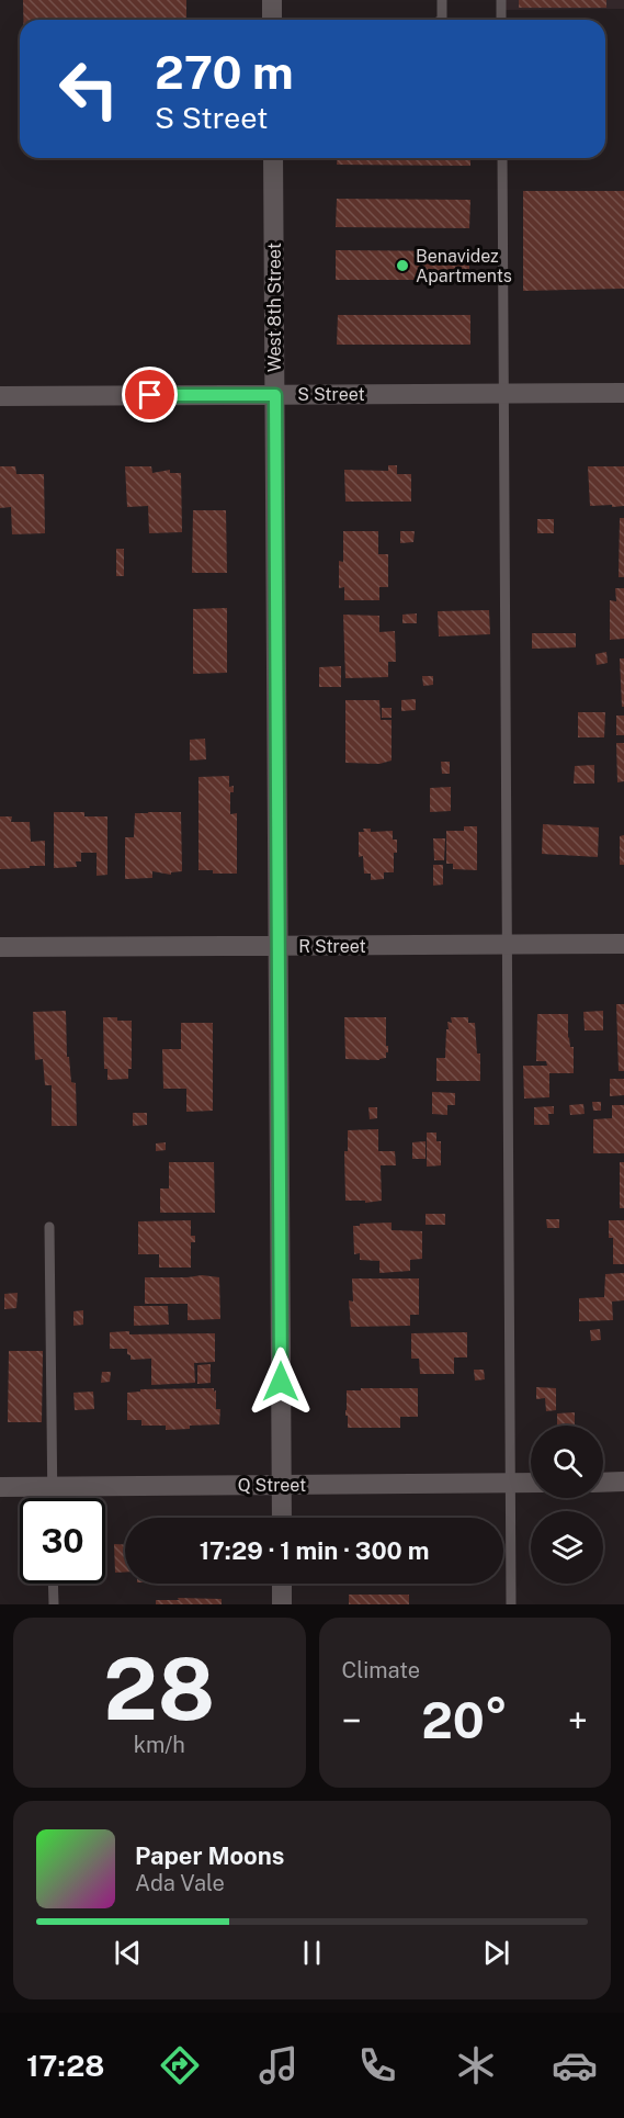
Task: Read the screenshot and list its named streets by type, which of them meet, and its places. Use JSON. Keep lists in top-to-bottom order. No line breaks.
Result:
{"streets":{"street":["West 8th Street","S Street","R Street","Q Street"]},"crossings":[["West 8th Street","S Street"],["West 8th Street","R Street"],["West 8th Street","Q Street"]],"places":["Benavidez Apartments"],"page":{"turn":["270 m","S Street"],"limit":"30","trip":"17:29 · 1 min · 300 m","tile":[["28","km/h"],"Climate"],"heat":["−","20°","+"],"song":["Paper Moons","Ada Vale"],"tabs":"17:28"}}
